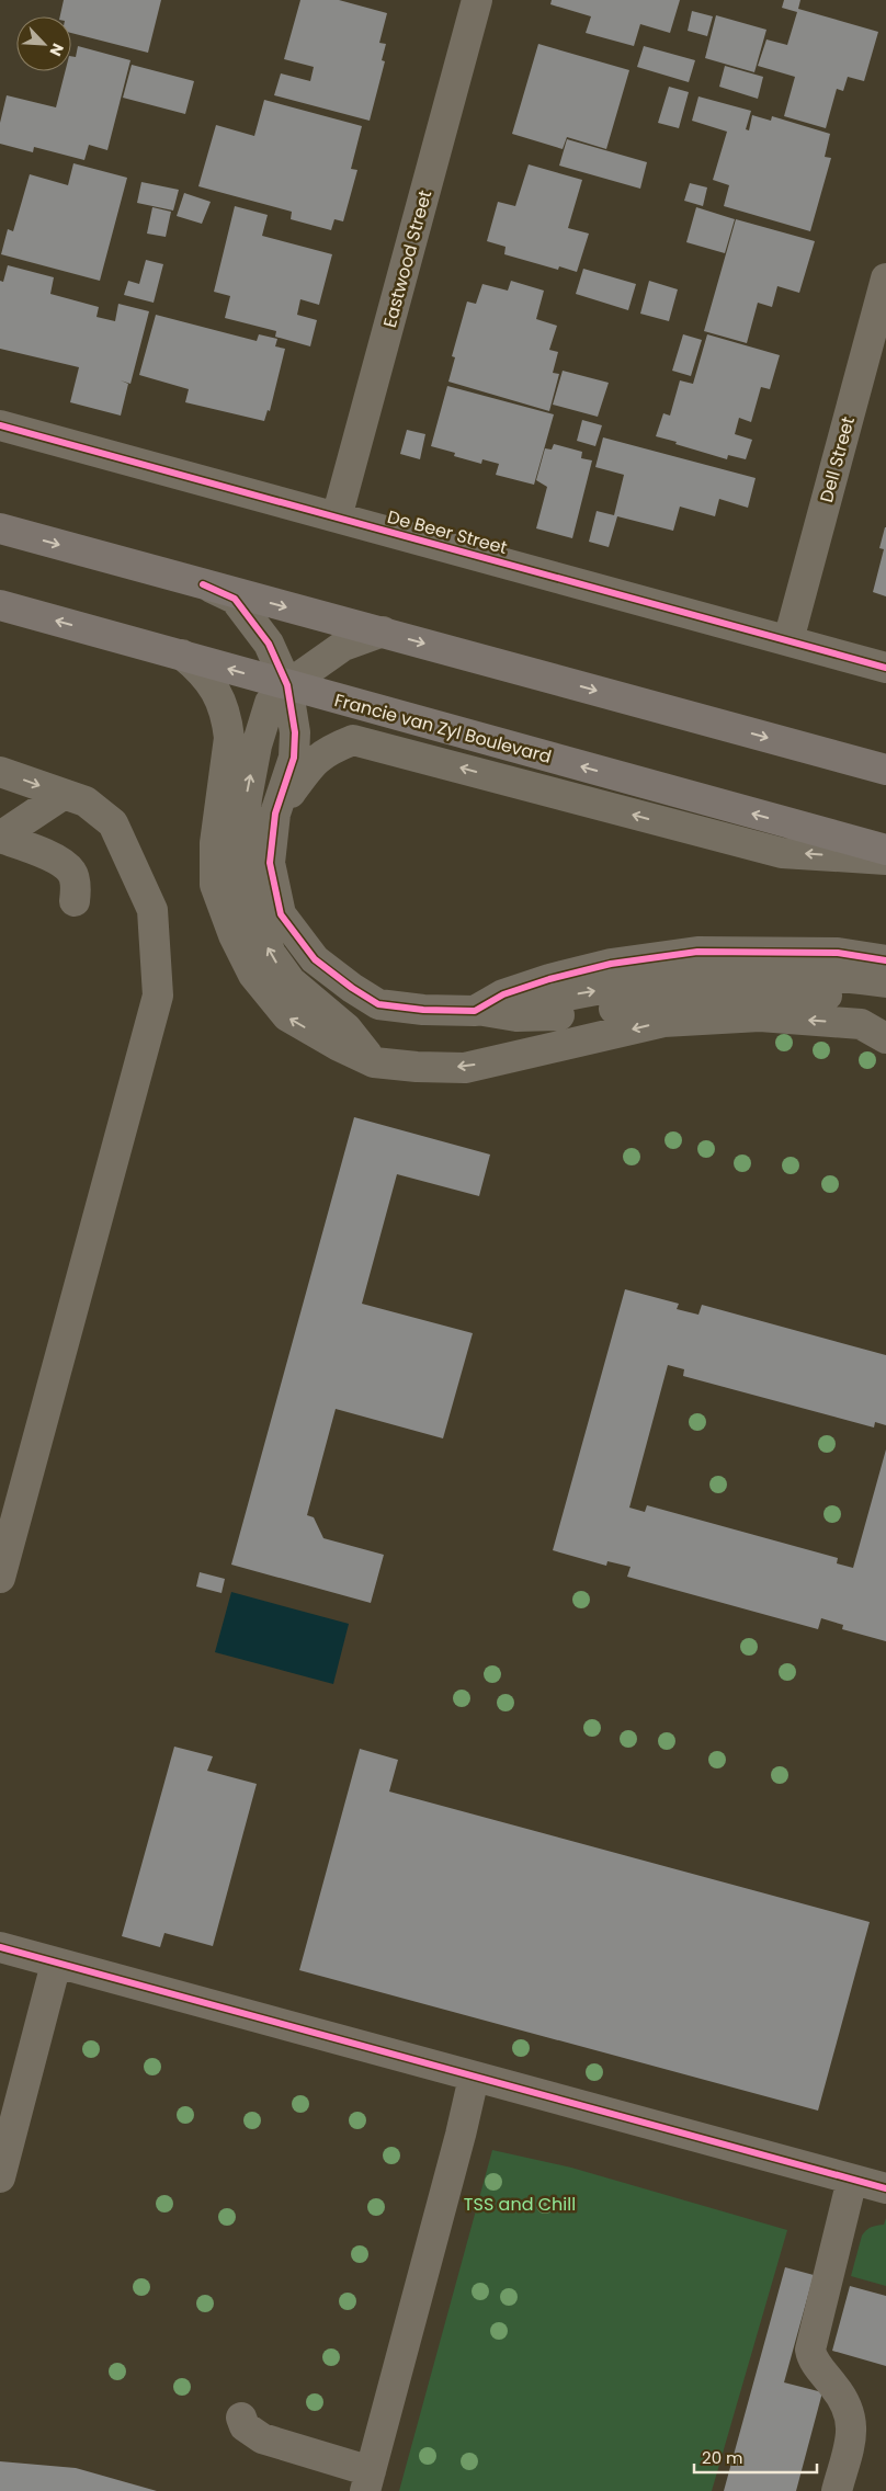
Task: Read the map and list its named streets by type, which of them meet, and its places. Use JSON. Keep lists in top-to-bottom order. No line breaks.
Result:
{"streets":{"main road":["Francie van Zyl Boulevard"],"street":["Eastwood Street","Dell Street","De Beer Street"]},"crossings":[["Eastwood Street","De Beer Street"],["Dell Street","De Beer Street"]],"parks":["TSS and Chill"],"scale_bar":"20 m","north":"bottom right"}
